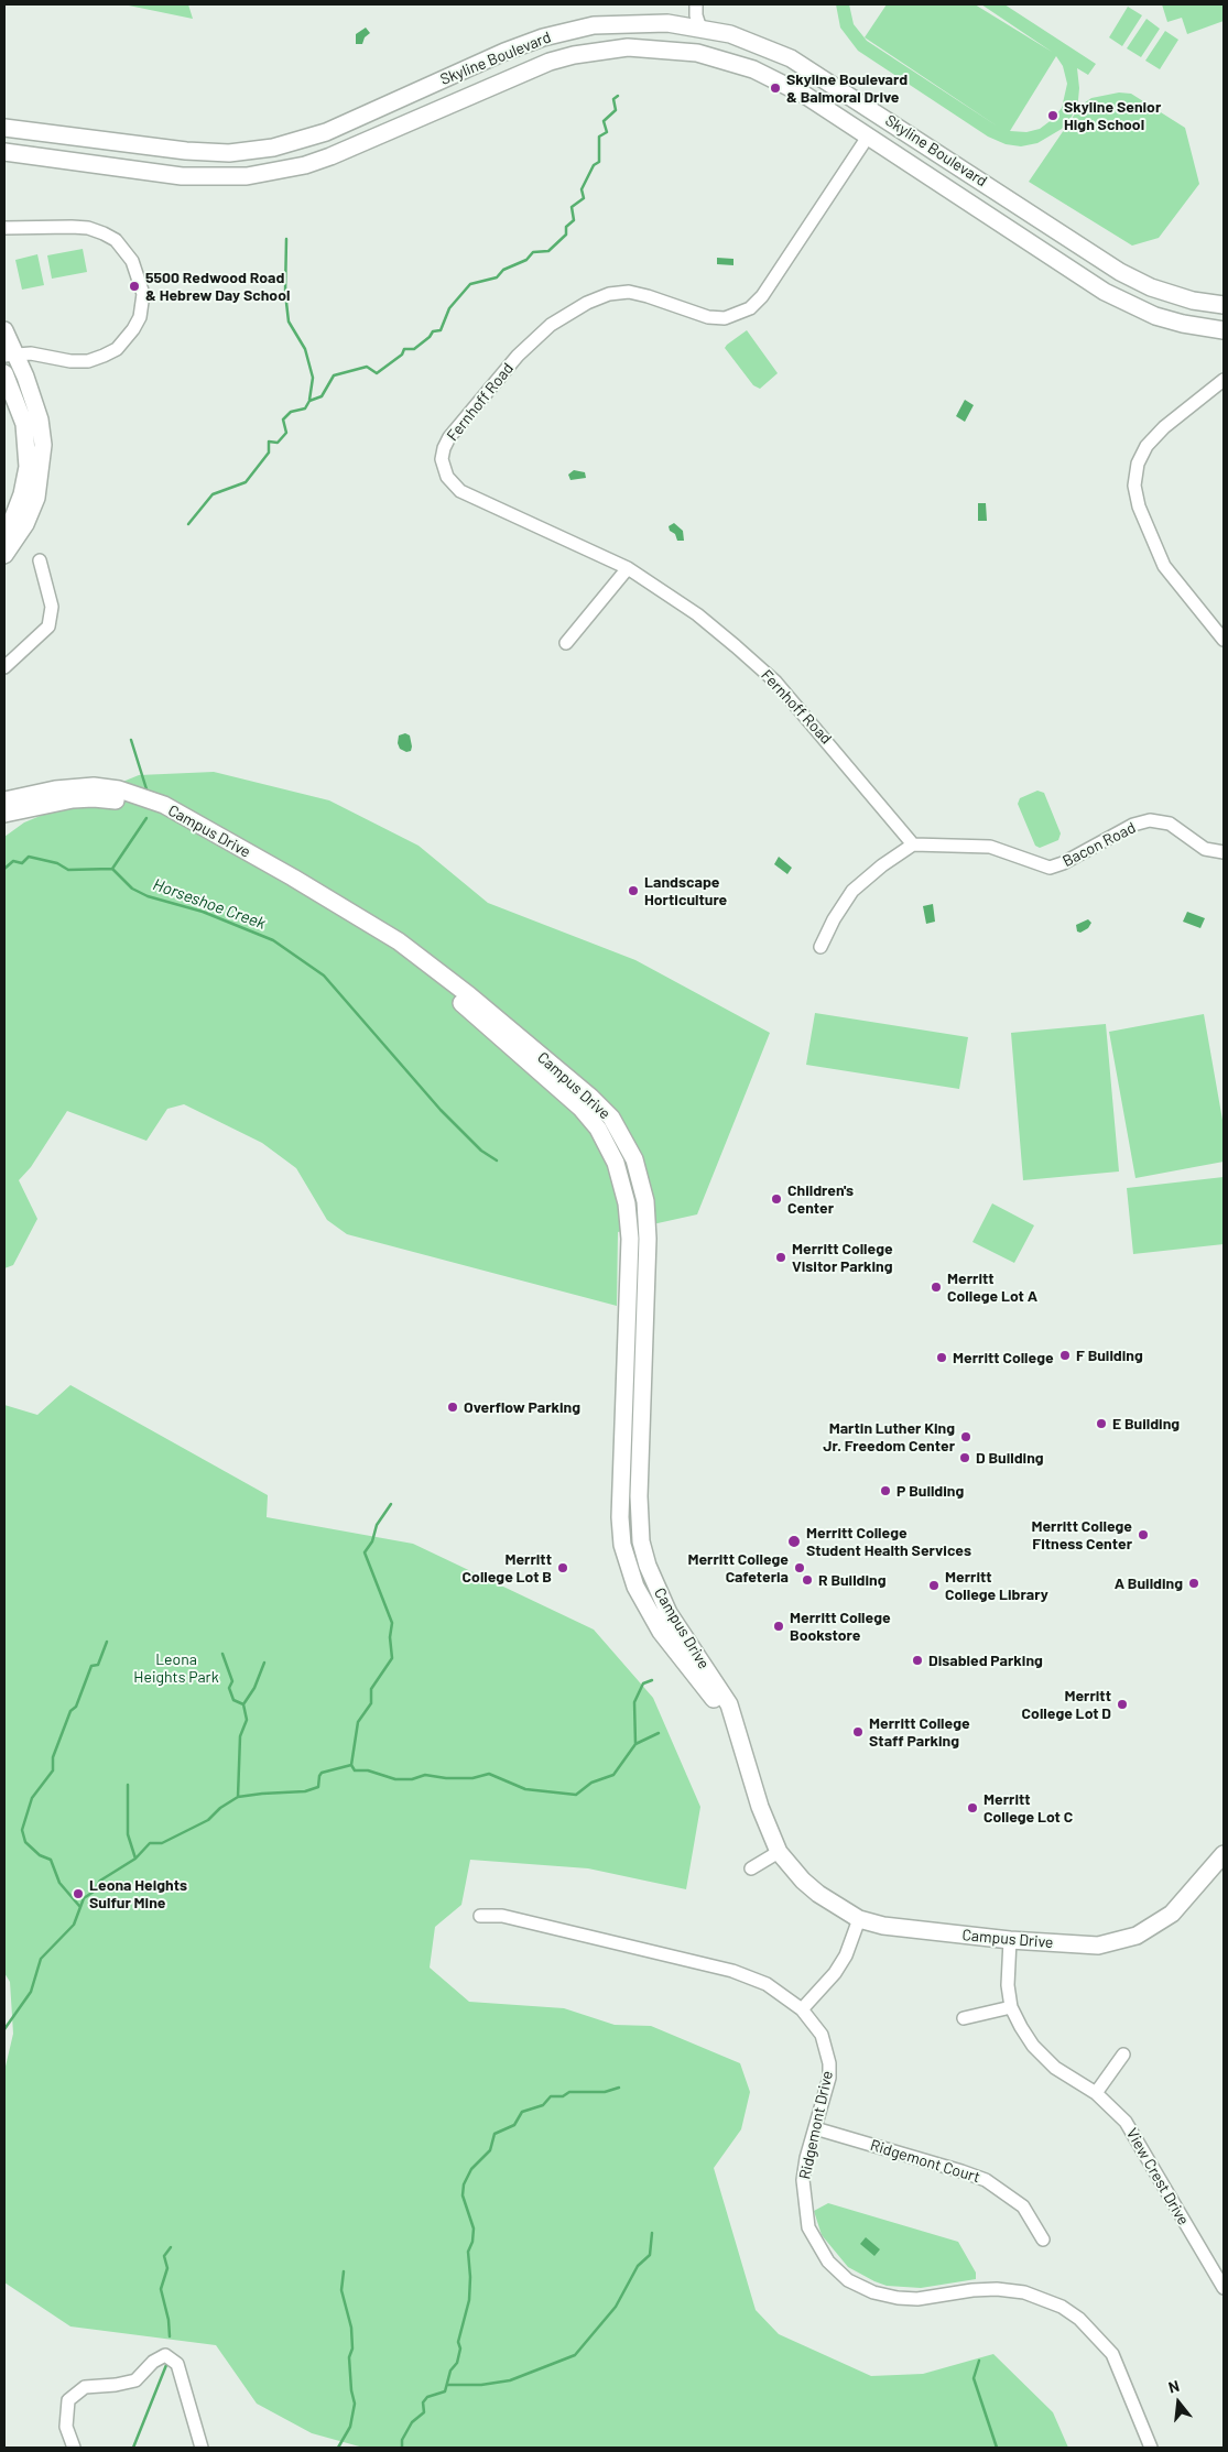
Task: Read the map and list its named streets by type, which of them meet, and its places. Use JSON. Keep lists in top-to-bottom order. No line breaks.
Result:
{"streets":{"main road":["Skyline Boulevard","Campus Drive"],"street":["Fernhoff Road","Bacon Road","Ridgemont Drive","Ridgemont Court","View Crest Drive"]},"crossings":[["Skyline Boulevard","Fernhoff Road"],["Fernhoff Road","Bacon Road"],["Campus Drive","View Crest Drive"],["Ridgemont Drive","Ridgemont Court"]],"water":["Horseshoe Creek"],"parks":["Leona Heights Park"],"places":["Skyline Boulevard & Balmoral Drive","Skyline Senior High School","5500 Redwood Road & Hebrew Day School","Landscape Horticulture","Children's Center","Merritt College Visitor Parking","Merritt College Lot A","F Building","Merritt College","Overflow Parking","E Building","Martin Luther King Jr. Freedom Center","D Building","P Building","Merritt College Fitness Center","Merritt College Student Health Services","Merritt College Lot B","Merritt College Cafeteria","R Building","A Building","Merritt College Library","Merritt College Bookstore","Disabled Parking","Merritt College Lot D","Merritt College Staff Parking","Merritt College Lot C","Leona Heights Sulfur Mine"],"north":"top"}
